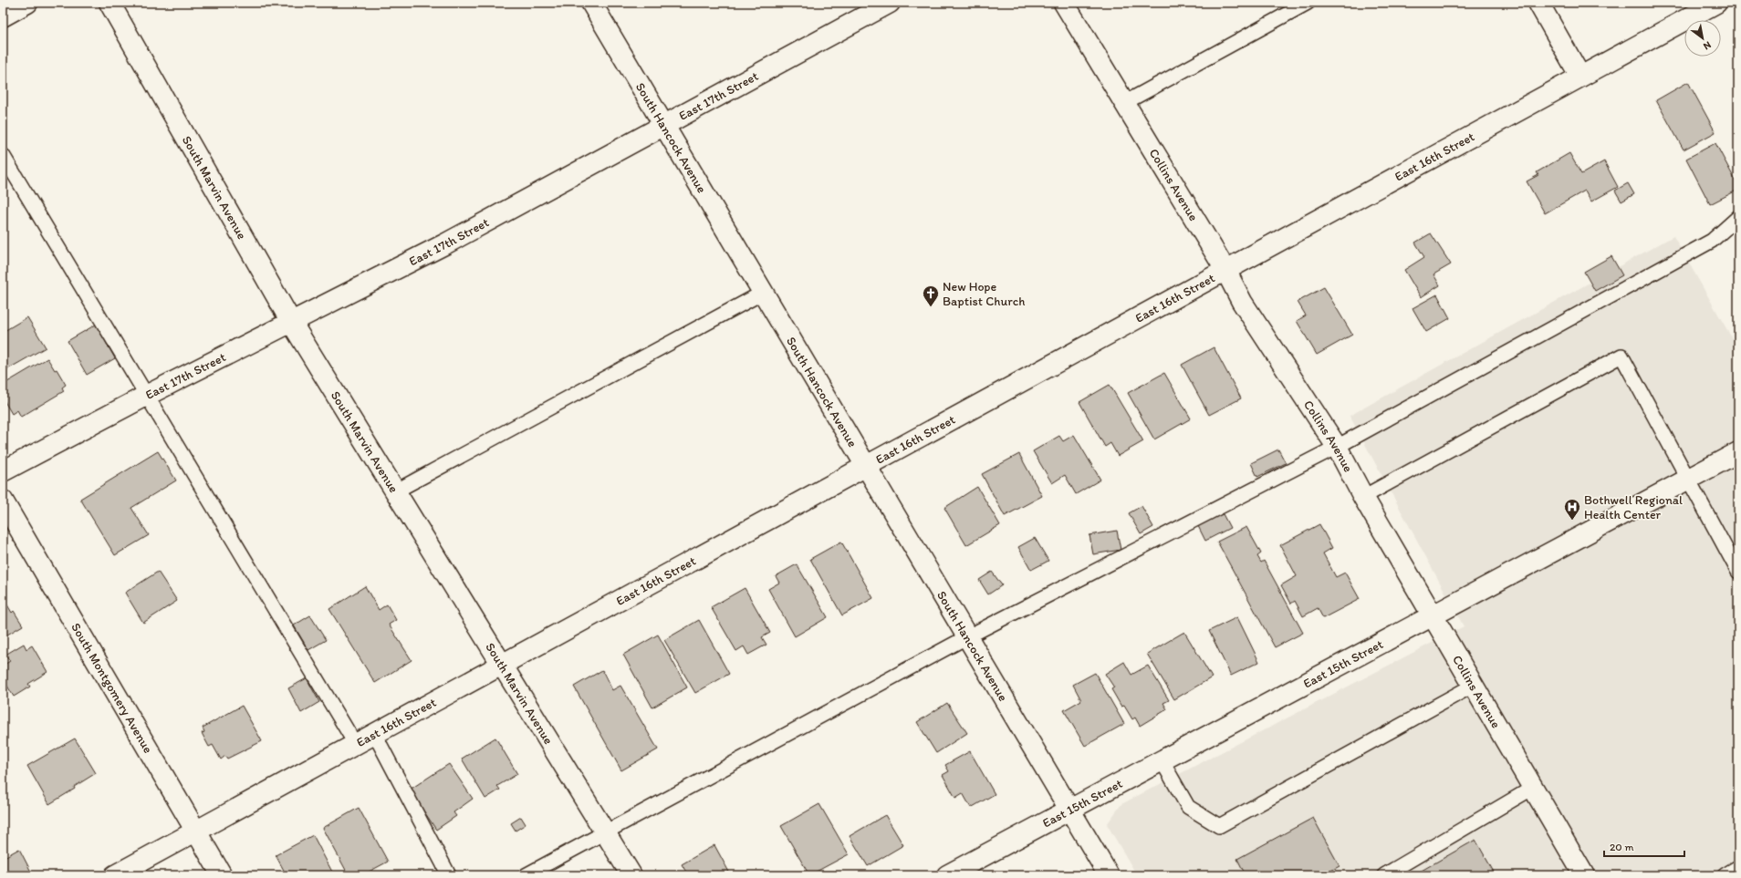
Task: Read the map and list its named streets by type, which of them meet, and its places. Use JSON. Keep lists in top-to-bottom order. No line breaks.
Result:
{"streets":{"street":["East 17th Street","South Hancock Avenue","East 16th Street","Collins Avenue","South Marvin Avenue","East 15th Street","South Montgomery Avenue"]},"crossings":[["East 17th Street","South Hancock Avenue"],["East 17th Street","South Marvin Avenue"],["South Hancock Avenue","East 16th Street"],["South Hancock Avenue","East 15th Street"],["East 16th Street","Collins Avenue"],["East 16th Street","South Marvin Avenue"],["East 16th Street","South Montgomery Avenue"],["Collins Avenue","East 15th Street"]],"places":{"church":["New Hope Baptist Church"],"hospital":["Bothwell Regional Health Center"]},"scale_bar":"20 m","north":"bottom right"}
